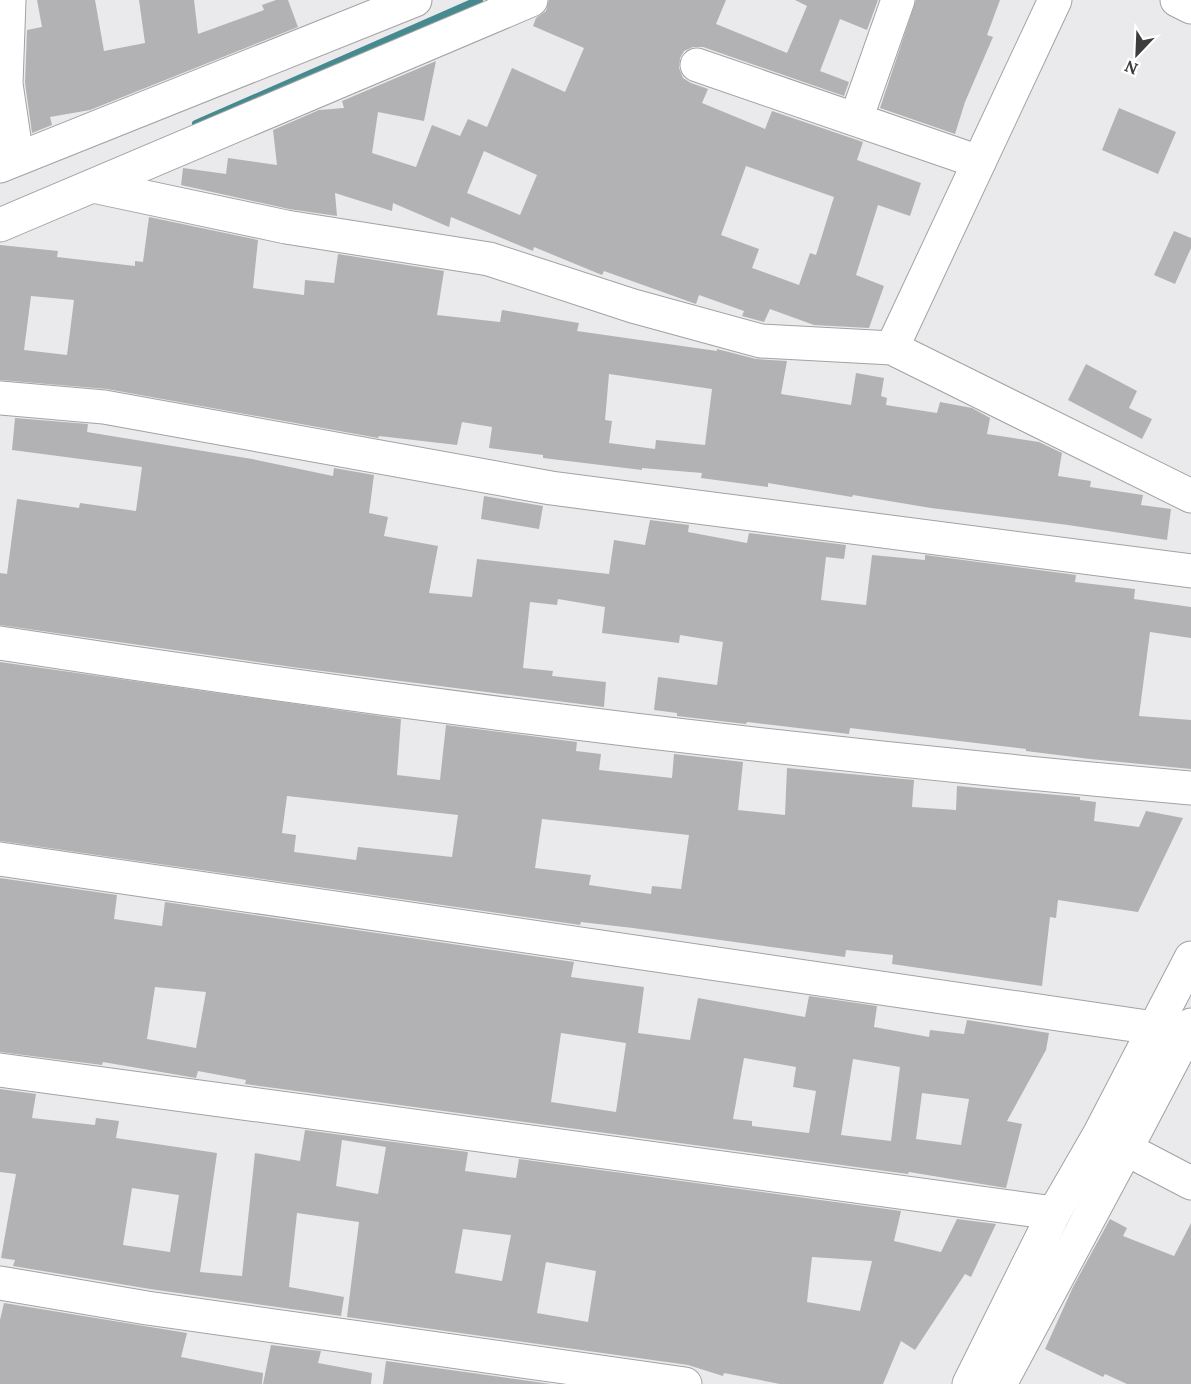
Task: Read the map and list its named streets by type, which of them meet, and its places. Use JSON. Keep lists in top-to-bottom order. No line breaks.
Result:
{"north":"bottom left"}
